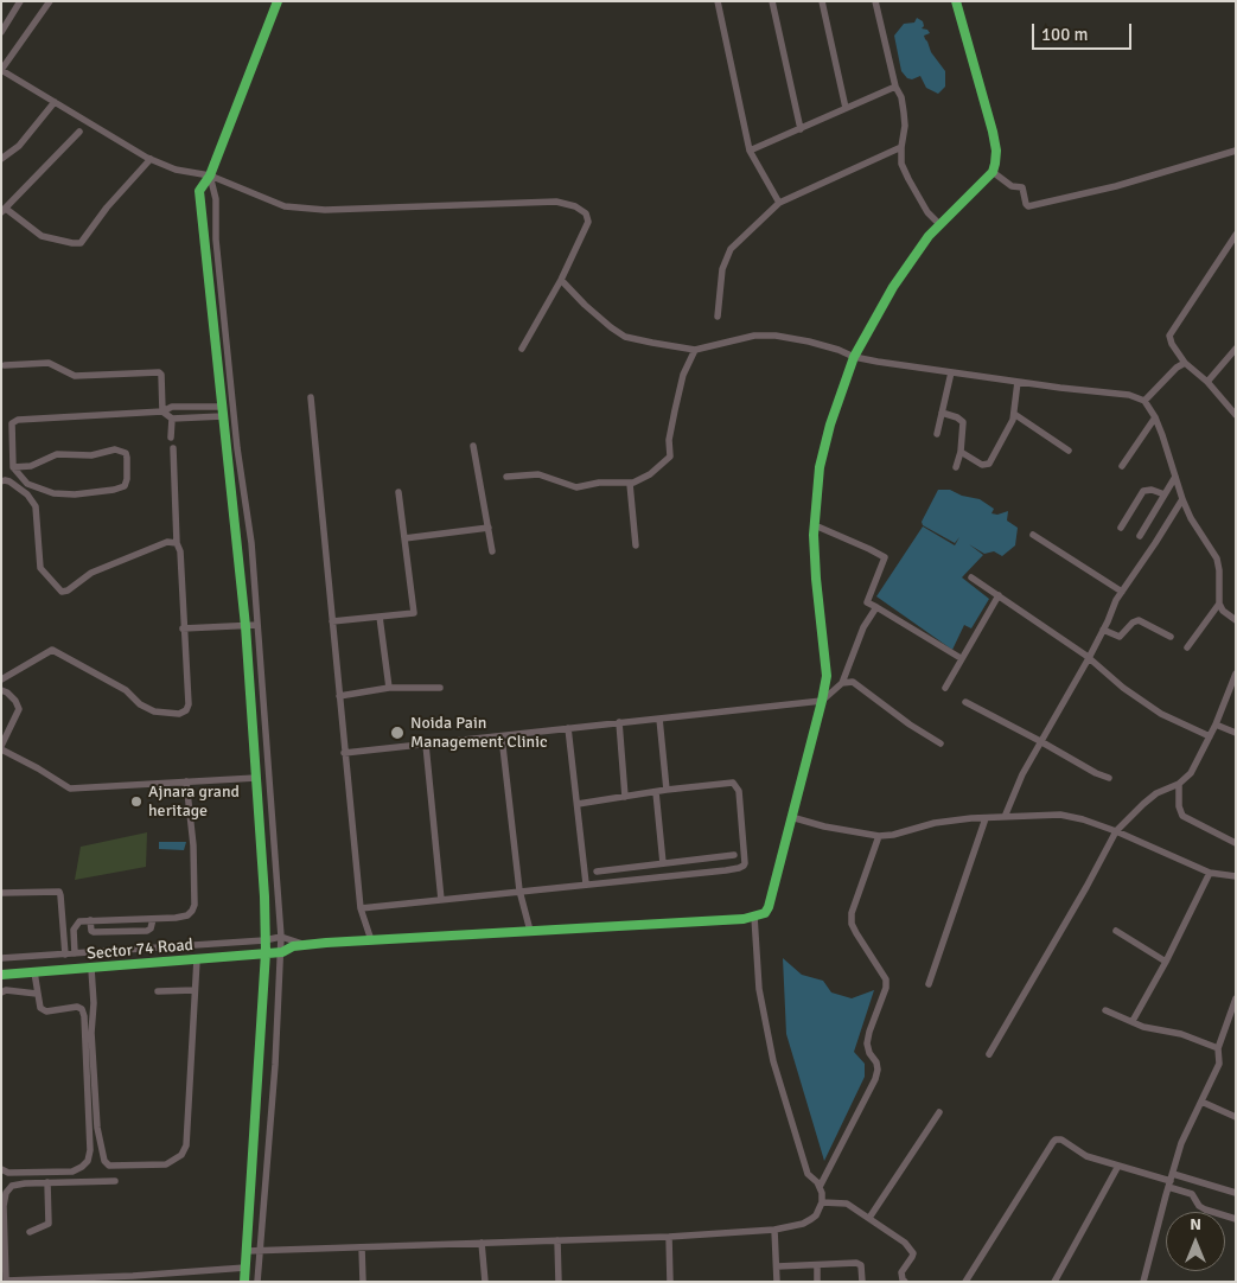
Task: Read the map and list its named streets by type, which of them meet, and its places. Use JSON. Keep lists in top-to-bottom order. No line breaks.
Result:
{"streets":{"street":["Sector 74 Road"]},"places":["Noida Pain Management Clinic","Ajnara grand heritage"],"scale_bar":"100 m","north":"top"}
